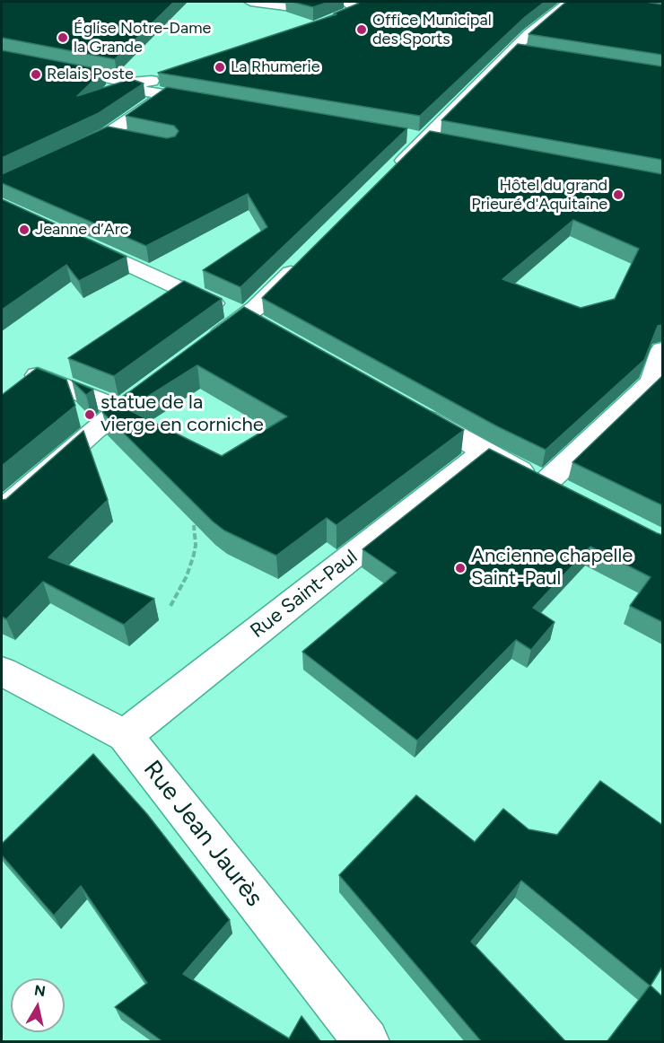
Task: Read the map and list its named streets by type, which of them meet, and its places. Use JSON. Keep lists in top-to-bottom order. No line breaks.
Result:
{"streets":{"street":["Rue Saint-Paul","Rue Jean Jaurès"]},"crossings":[["Rue Saint-Paul","Rue Jean Jaurès"]],"places":["Office Municipal des Sports","Église Notre-Dame la Grande","La Rhumerie","Relais Poste","Hôtel du grand Prieuré d'Aquitaine","Jeanne d’Arc","statue de la vierge en corniche","Ancienne chapelle Saint-Paul"],"north":"top"}
